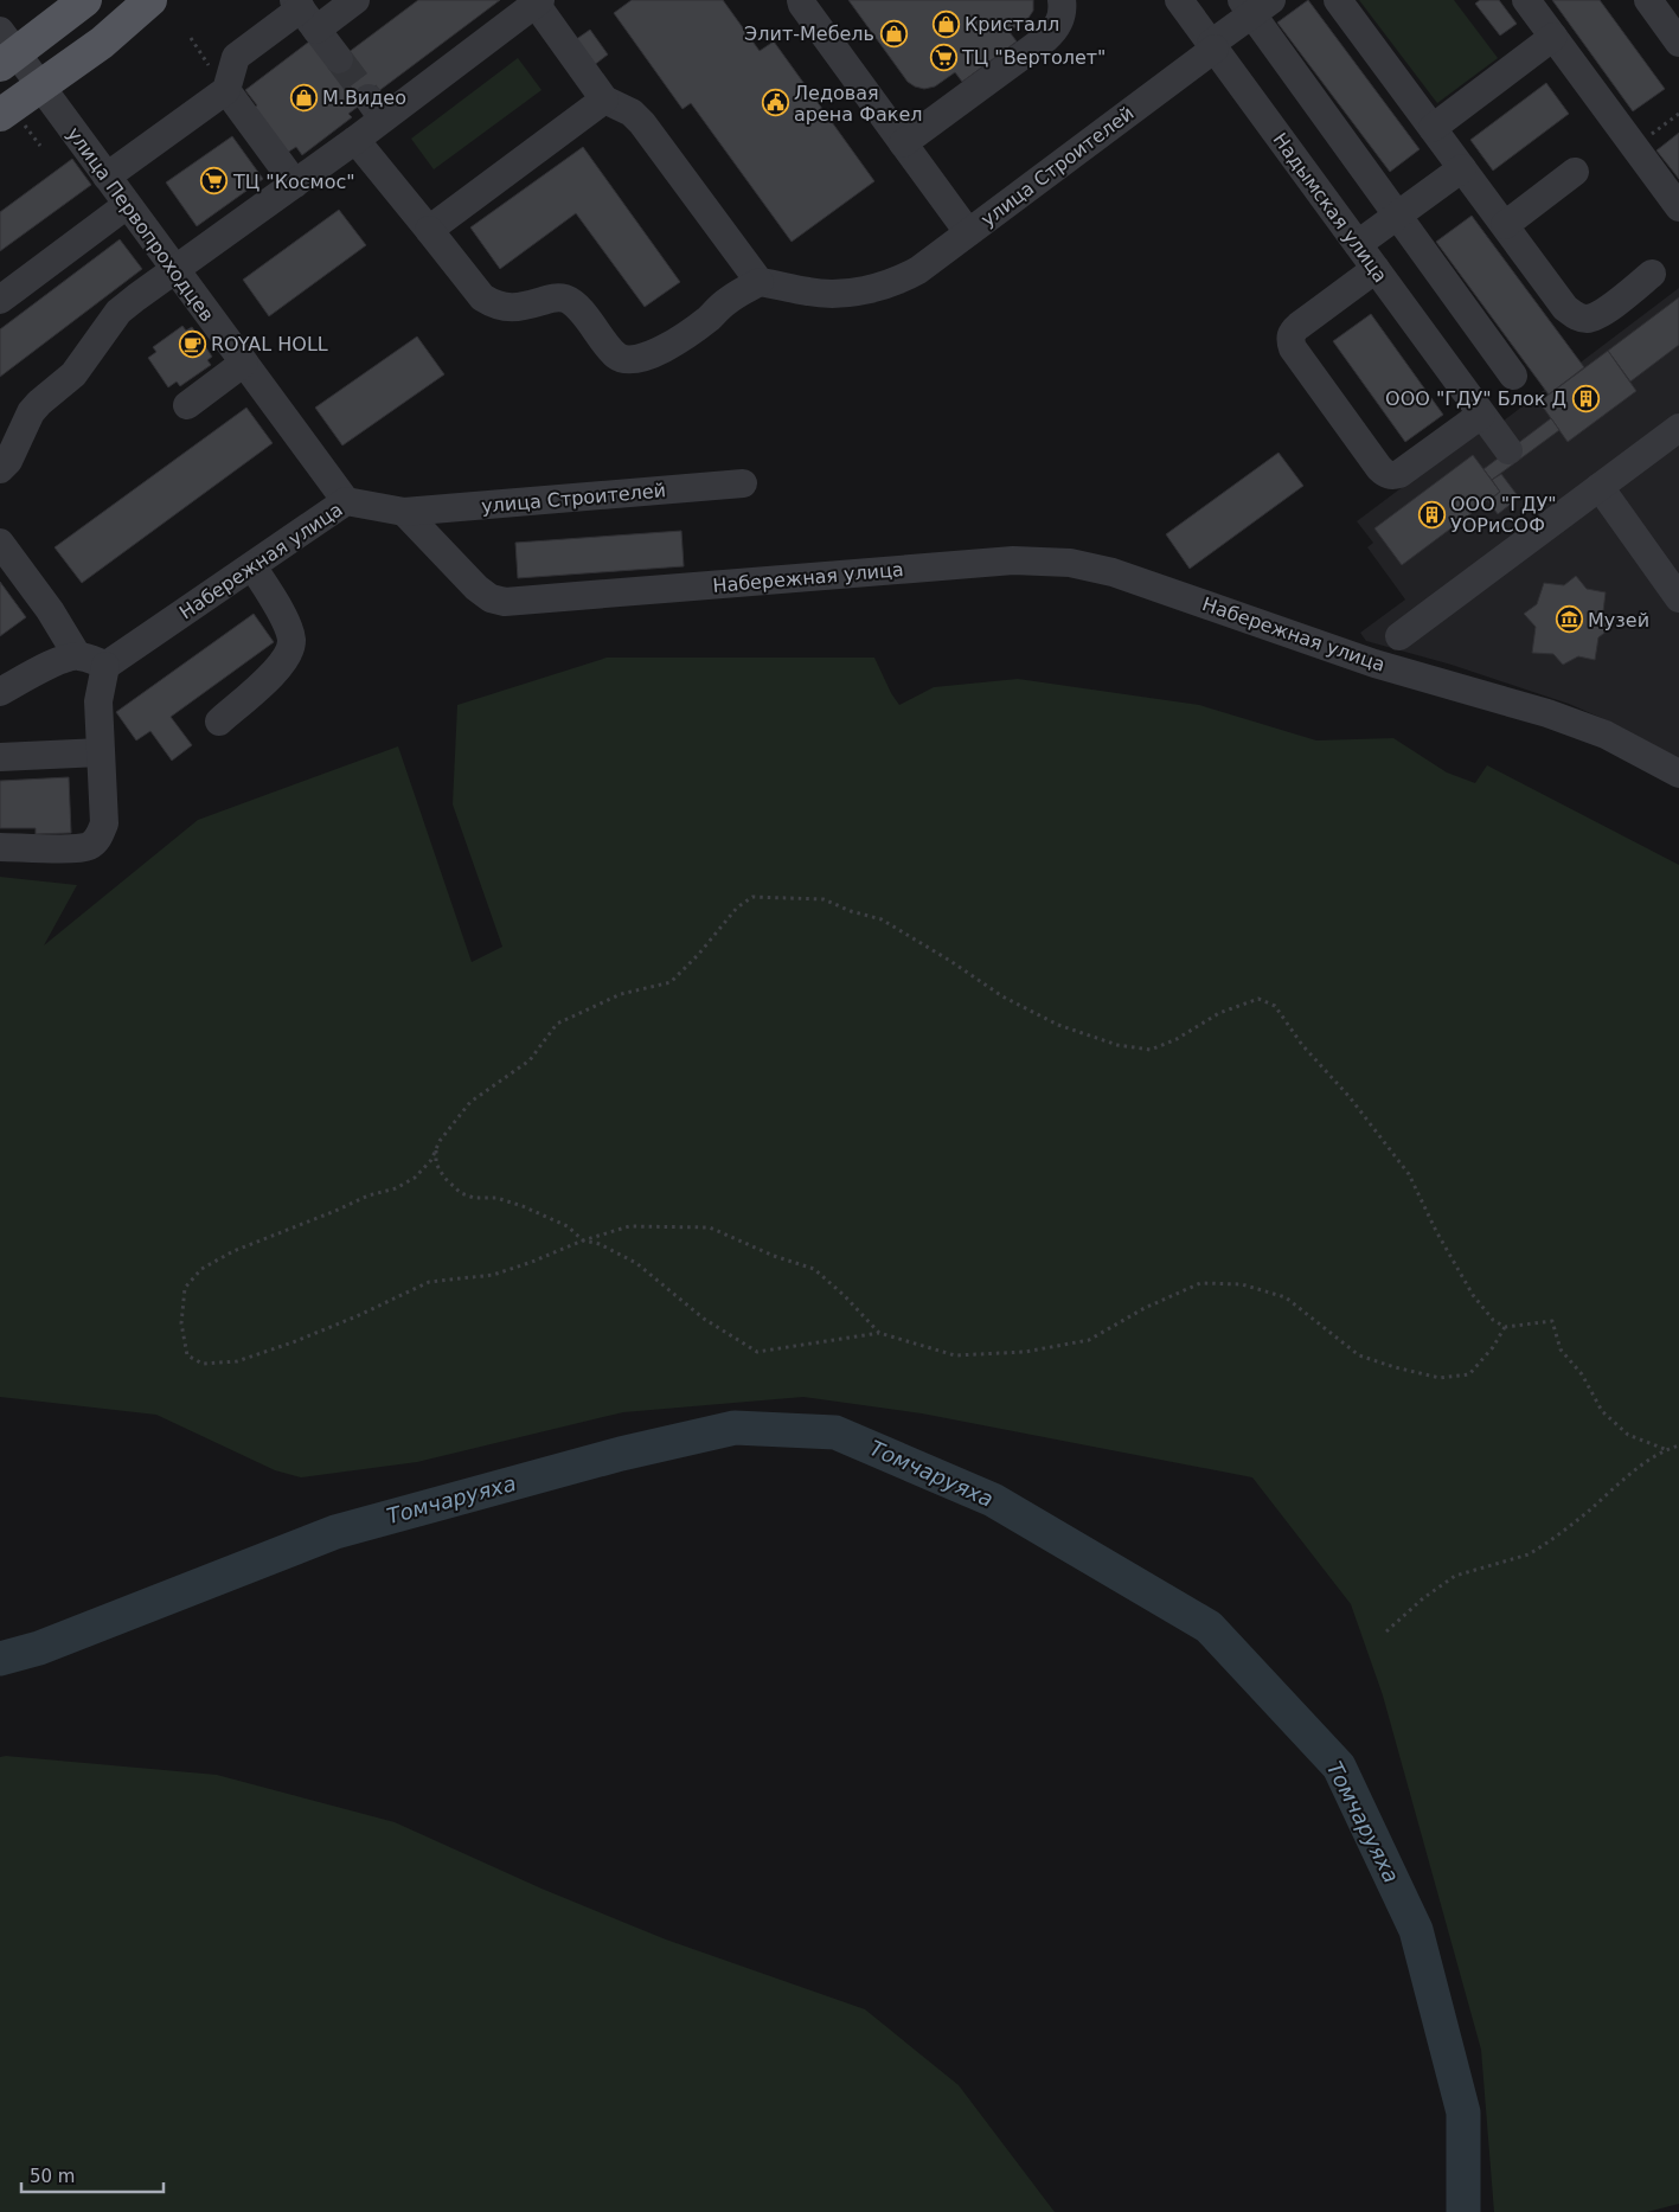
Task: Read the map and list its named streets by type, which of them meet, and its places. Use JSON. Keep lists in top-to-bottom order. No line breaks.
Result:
{"streets":{"street":["улица Строителей","Надымская улица","улица Первопроходцев","Набережная улица"]},"crossings":[["улица Строителей","Надымская улица"],["улица Строителей","Набережная улица"],["улица Первопроходцев","Набережная улица"]],"water":["Томчаруяха"],"places":{"shop":["Кристалл","Элит-Мебель","М.Видео"],"supermarket":["ТЦ \"Вертолет\"","ТЦ \"Космос\""],"public building":["Ледовая арена Факел"],"cafe":["ROYAL HOLL"],"building":["ООО \"ГДУ\" Блок Д","ООО \"ГДУ\" УОРиСОФ"],"museum":["Музей"]},"scale_bar":"50 m"}
